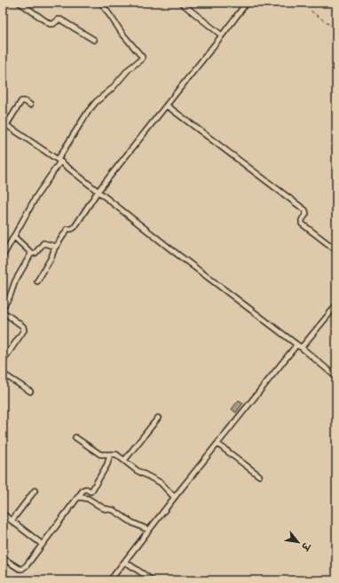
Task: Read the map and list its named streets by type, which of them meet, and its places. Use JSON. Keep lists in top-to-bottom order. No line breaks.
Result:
{"north":"bottom right"}
